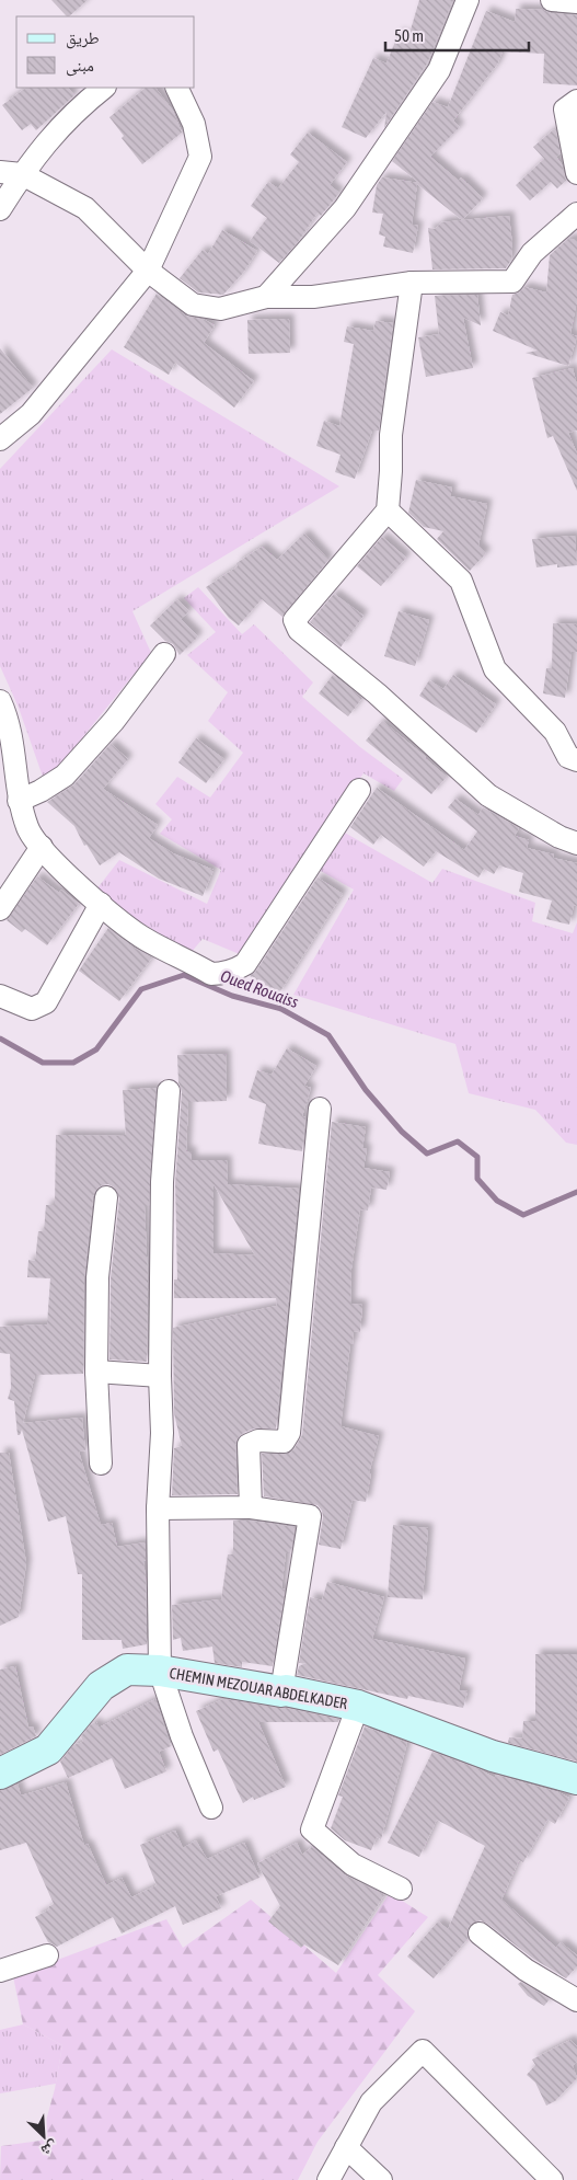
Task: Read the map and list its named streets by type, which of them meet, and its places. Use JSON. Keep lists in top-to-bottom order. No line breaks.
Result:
{"streets":{"street":["CHEMIN MEZOUAR ABDELKADER"]},"water":["Oued Rouaiss"],"legend":["طريق","مبنى"],"scale_bar":"50 m","north":"bottom right"}
